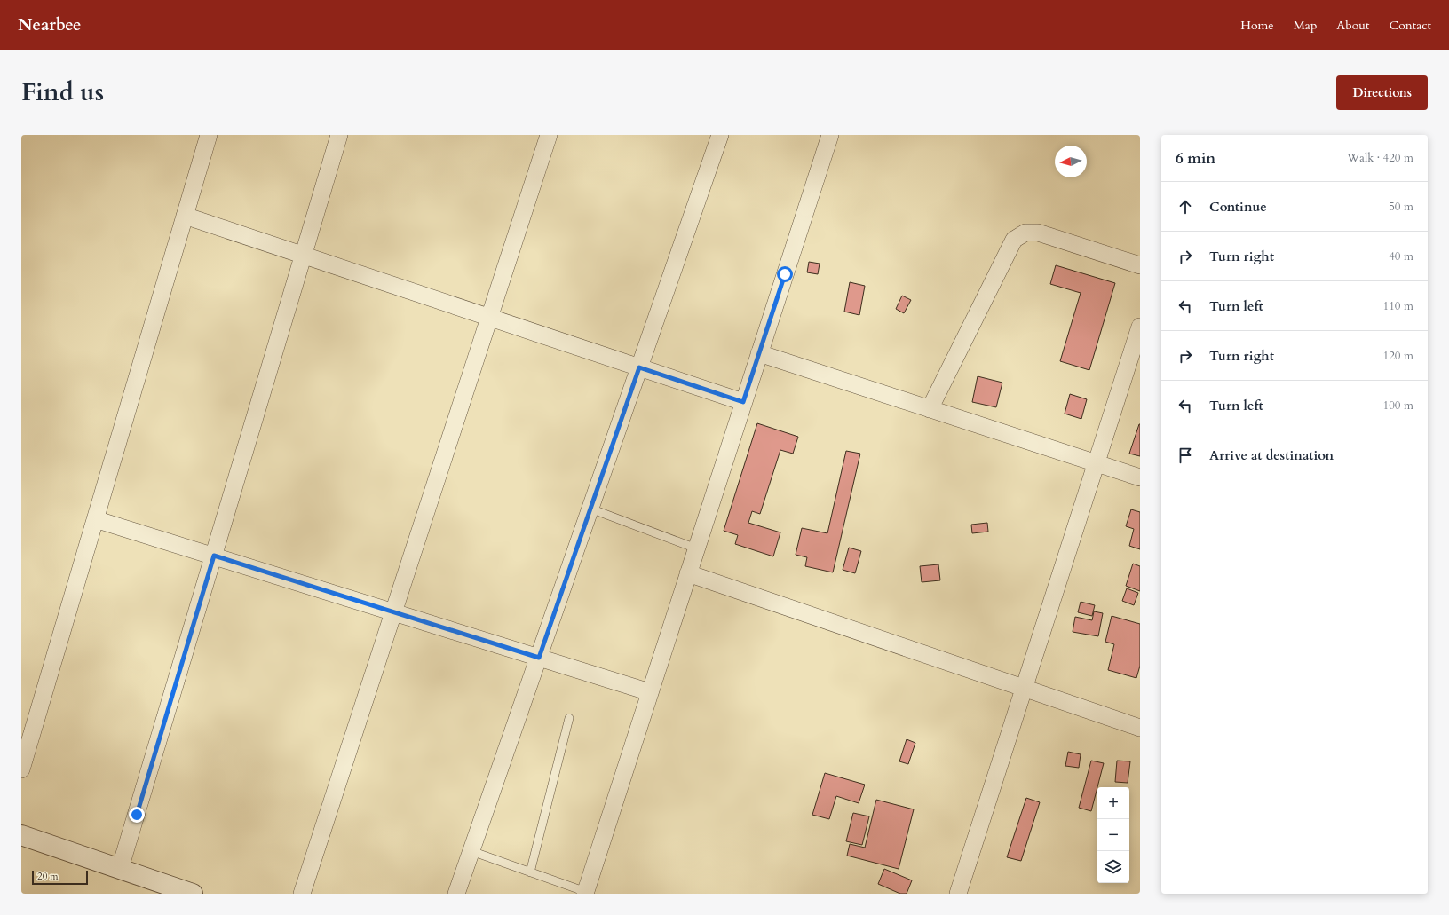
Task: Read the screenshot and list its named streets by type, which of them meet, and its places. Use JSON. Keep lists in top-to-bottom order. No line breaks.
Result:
{"scale_bar":"20 m","north":"left","page":{"header":"Nearbee","nav":["Home","Map","About","Contact"],"title":"Find us","buttons":"Directions","heading":["6 min","Walk · 420 m"],"list":[["Continue","50 m"],["Turn right","40 m"],["Turn left","110 m"],["Turn right","120 m"],["Turn left","100 m"],"Arrive at destination"],"map_buttons":["+","−"],"scale":"20 m"}}
